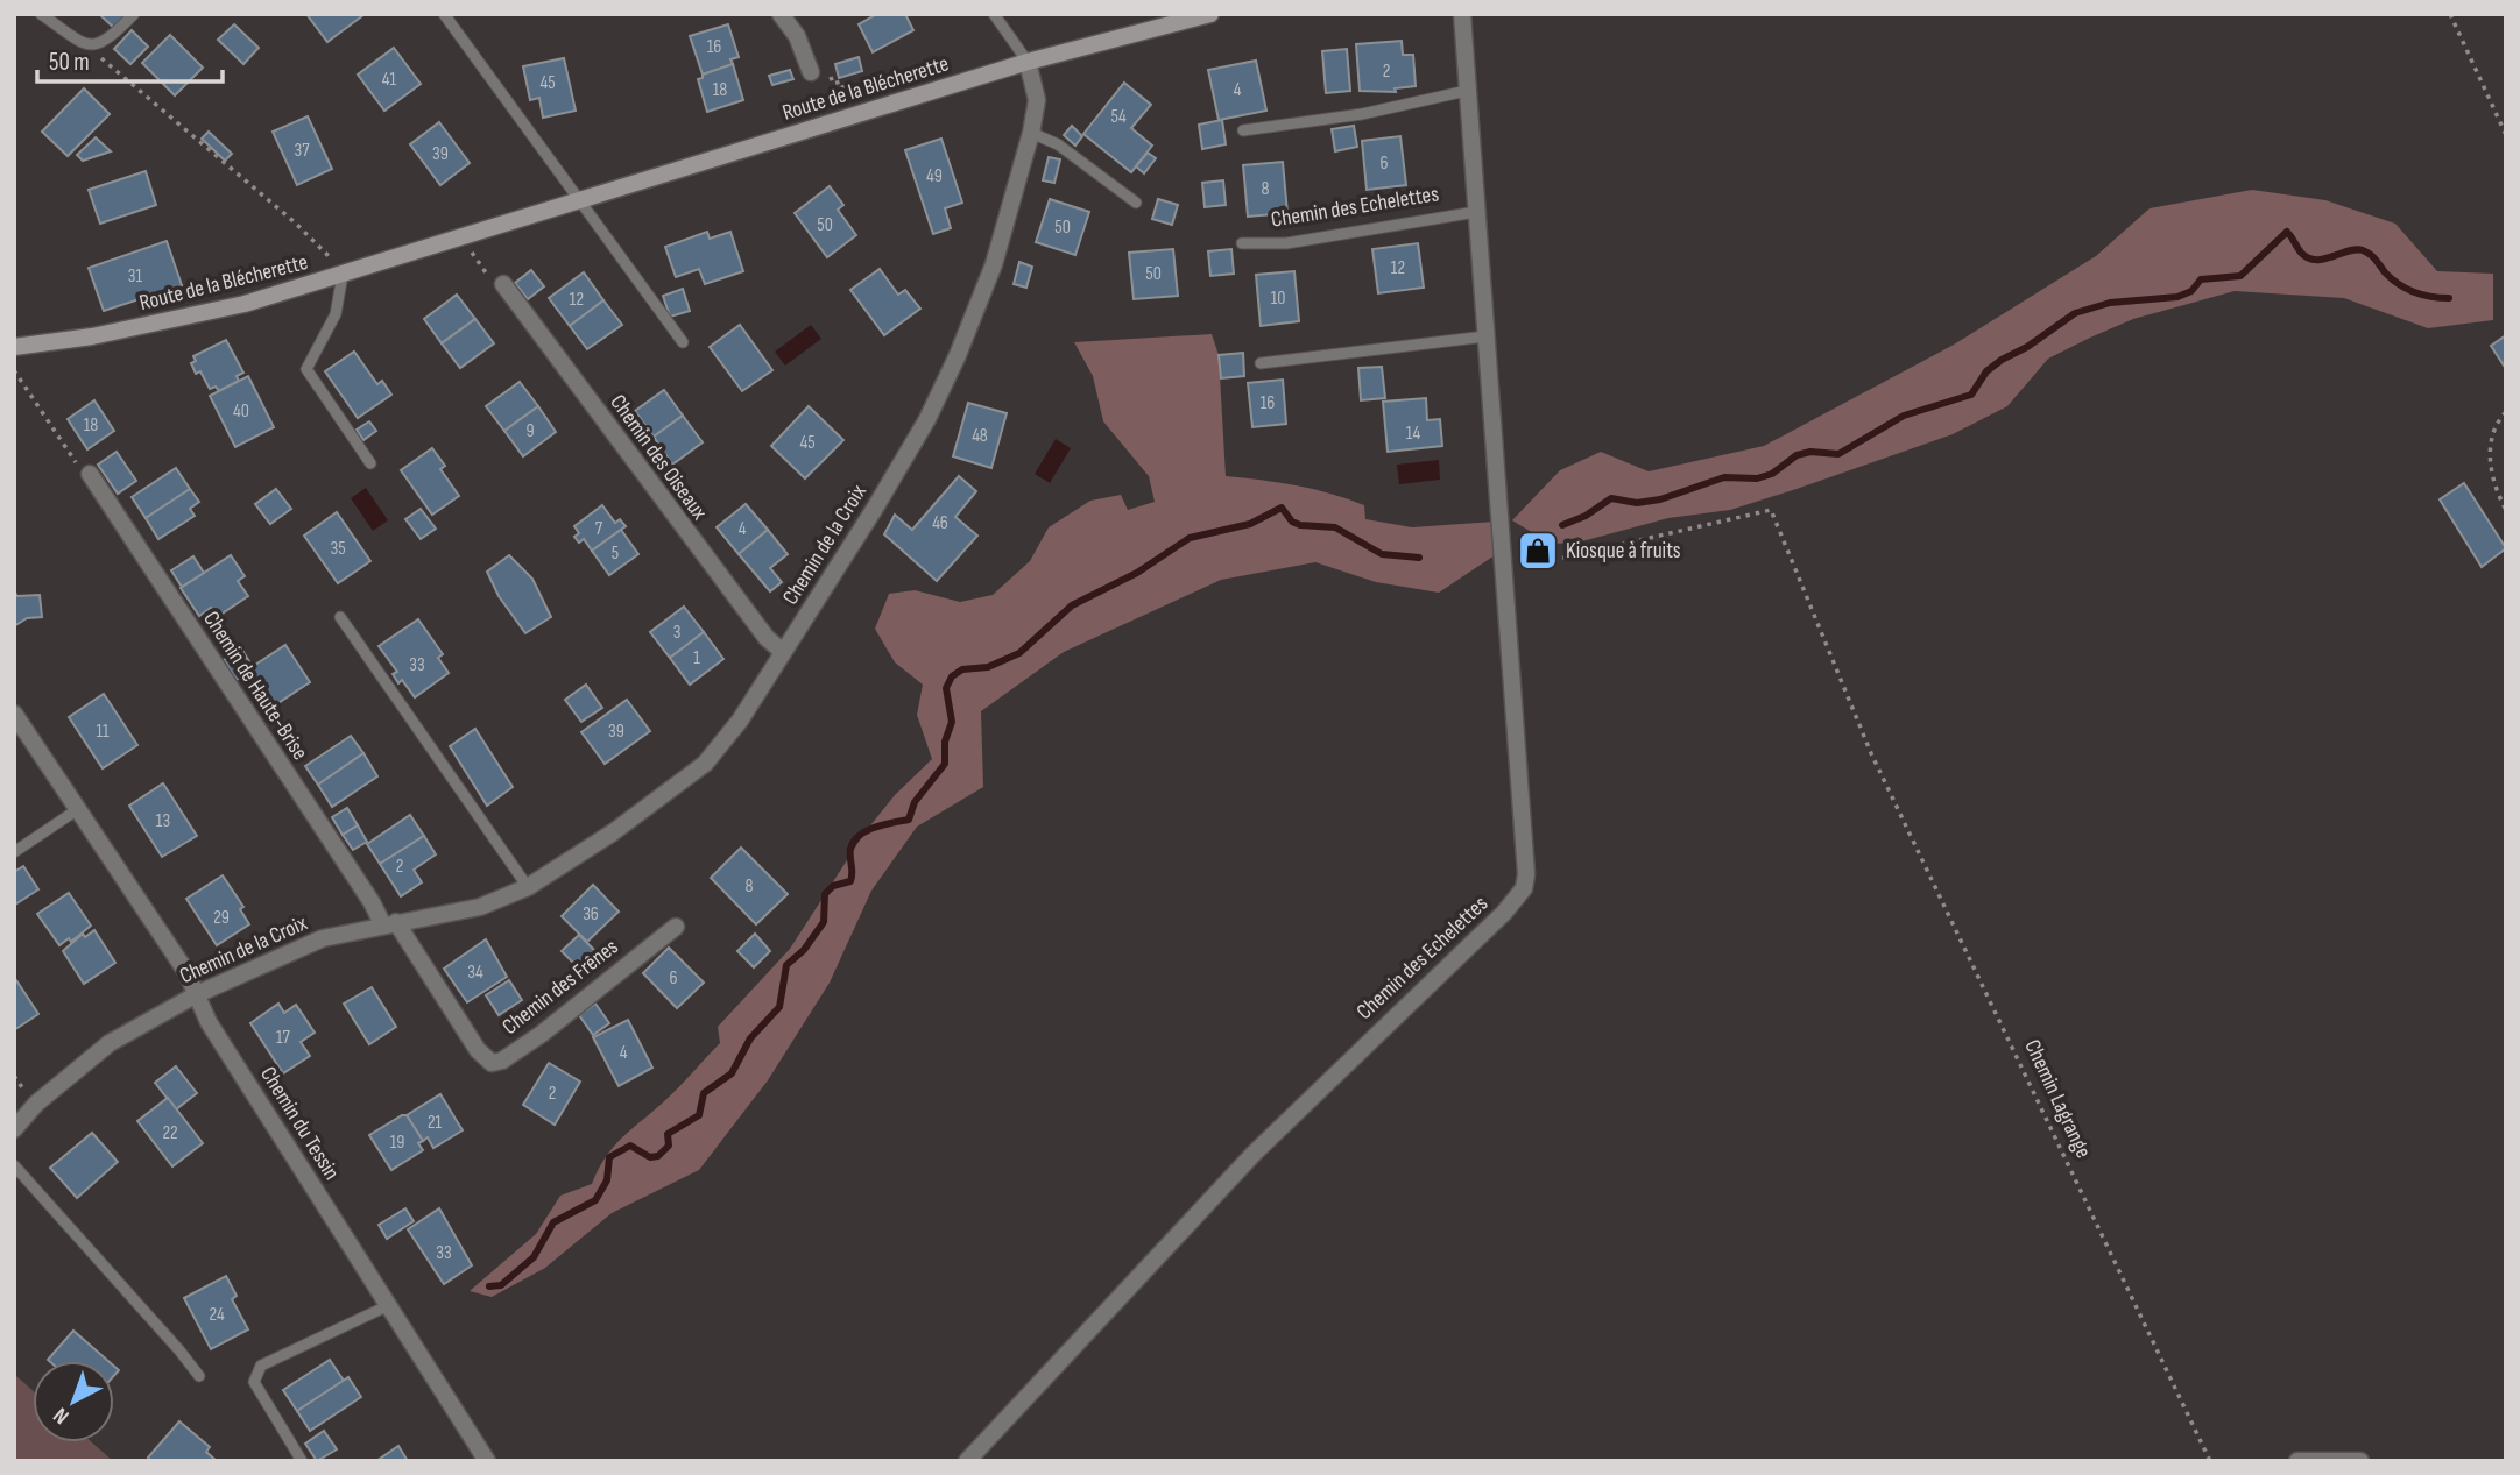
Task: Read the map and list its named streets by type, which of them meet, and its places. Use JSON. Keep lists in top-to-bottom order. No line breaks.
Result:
{"streets":{"main road":["Route de la Blécherette"],"street":["Chemin des Echelettes","Chemin des Oiseaux","Chemin de la Croix","Chemin de Haute-Brise","Chemin des Frênes","Chemin du Tessin"],"path":["Chemin Lagrange"]},"crossings":[["Route de la Blécherette","Chemin de la Croix"],["Chemin des Echelettes","Chemin Lagrange"],["Chemin des Oiseaux","Chemin de la Croix"],["Chemin de la Croix","Chemin de Haute-Brise"],["Chemin de la Croix","Chemin des Frênes"],["Chemin de la Croix","Chemin du Tessin"],["Chemin de Haute-Brise","Chemin des Frênes"]],"places":{"shop":["Kiosque à fruits"]},"house_numbers":["16","2","41","45","18","4","54","37","39","6","49","8","50","50","12","50","31","10","12","16","40","18","9","14","48","45","46","7","4","35","5","3","1","33","11","39","13","2","8","36","29","34","6","17","4","2","21","22","19","33","24"],"scale_bar":"50 m","north":"bottom left"}
